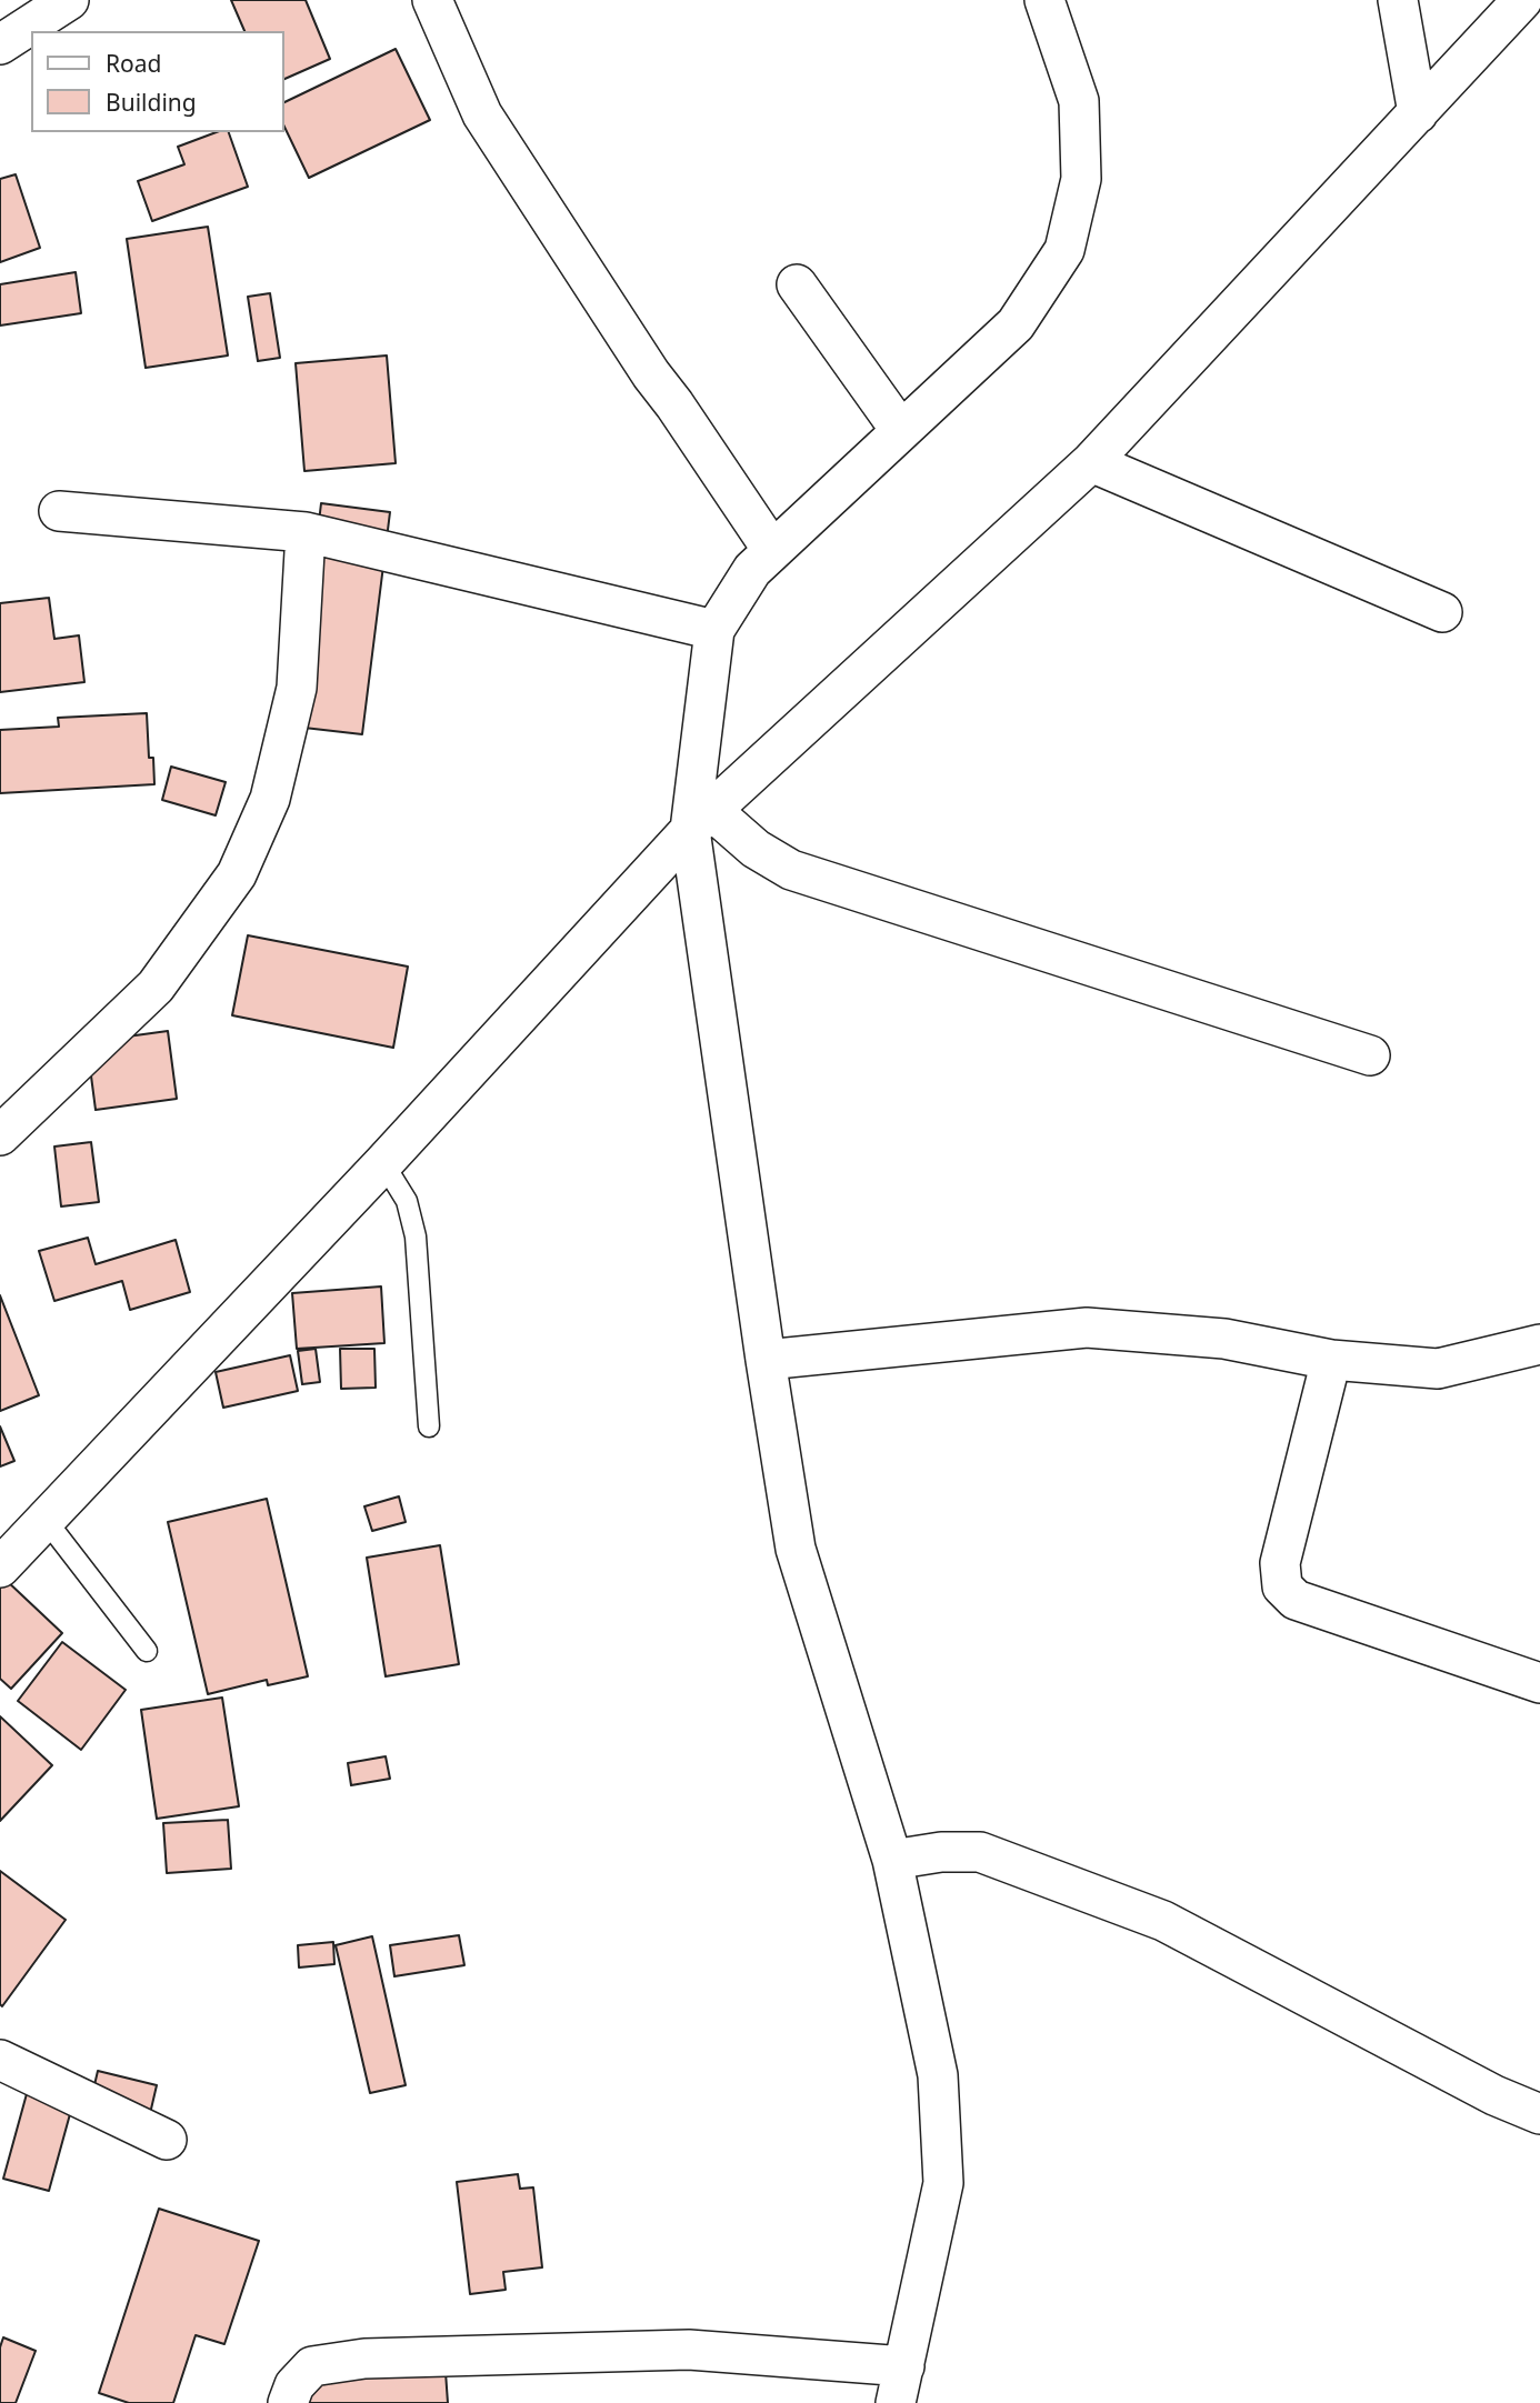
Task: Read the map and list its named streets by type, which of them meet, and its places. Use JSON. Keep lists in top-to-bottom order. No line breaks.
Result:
{"legend":["Road","Building"]}
